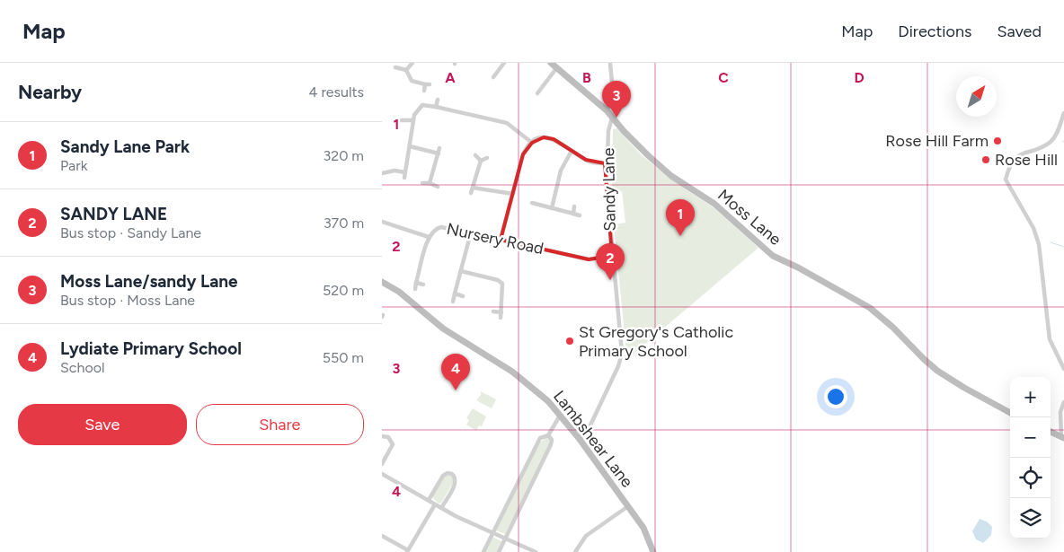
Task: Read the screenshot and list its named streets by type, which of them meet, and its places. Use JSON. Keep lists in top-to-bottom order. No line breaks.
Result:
{"streets":{"street":["Sandy Lane","Moss Lane","Nursery Road","Lambshear Lane"]},"crossings":[["Sandy Lane","Moss Lane"],["Sandy Lane","Nursery Road"],["Sandy Lane","Lambshear Lane"]],"places":["Rose Hill Farm","Rose Hill","St Gregory's Catholic Primary School"],"north":"top right","page":{"header":"Map","nav":["Map","Directions","Saved"],"heading":["Nearby","4 results"],"pins":["3","1","2","4"],"list":[{"mark":"1","name":"Sandy Lane Park","note":"Park","value":"320 m"},{"mark":"2","name":"SANDY LANE","note":"Bus stop · Sandy Lane","value":"370 m"},{"mark":"3","name":"Moss Lane/sandy Lane","note":"Bus stop · Moss Lane","value":"520 m"},{"mark":"4","name":"Lydiate Primary School","note":"School","value":"550 m"}],"map_buttons":["+","−"],"buttons":["Save","Share"]},"grid":{"columns":["A","B","C","D"],"rows":["1","2","3","4"]}}
